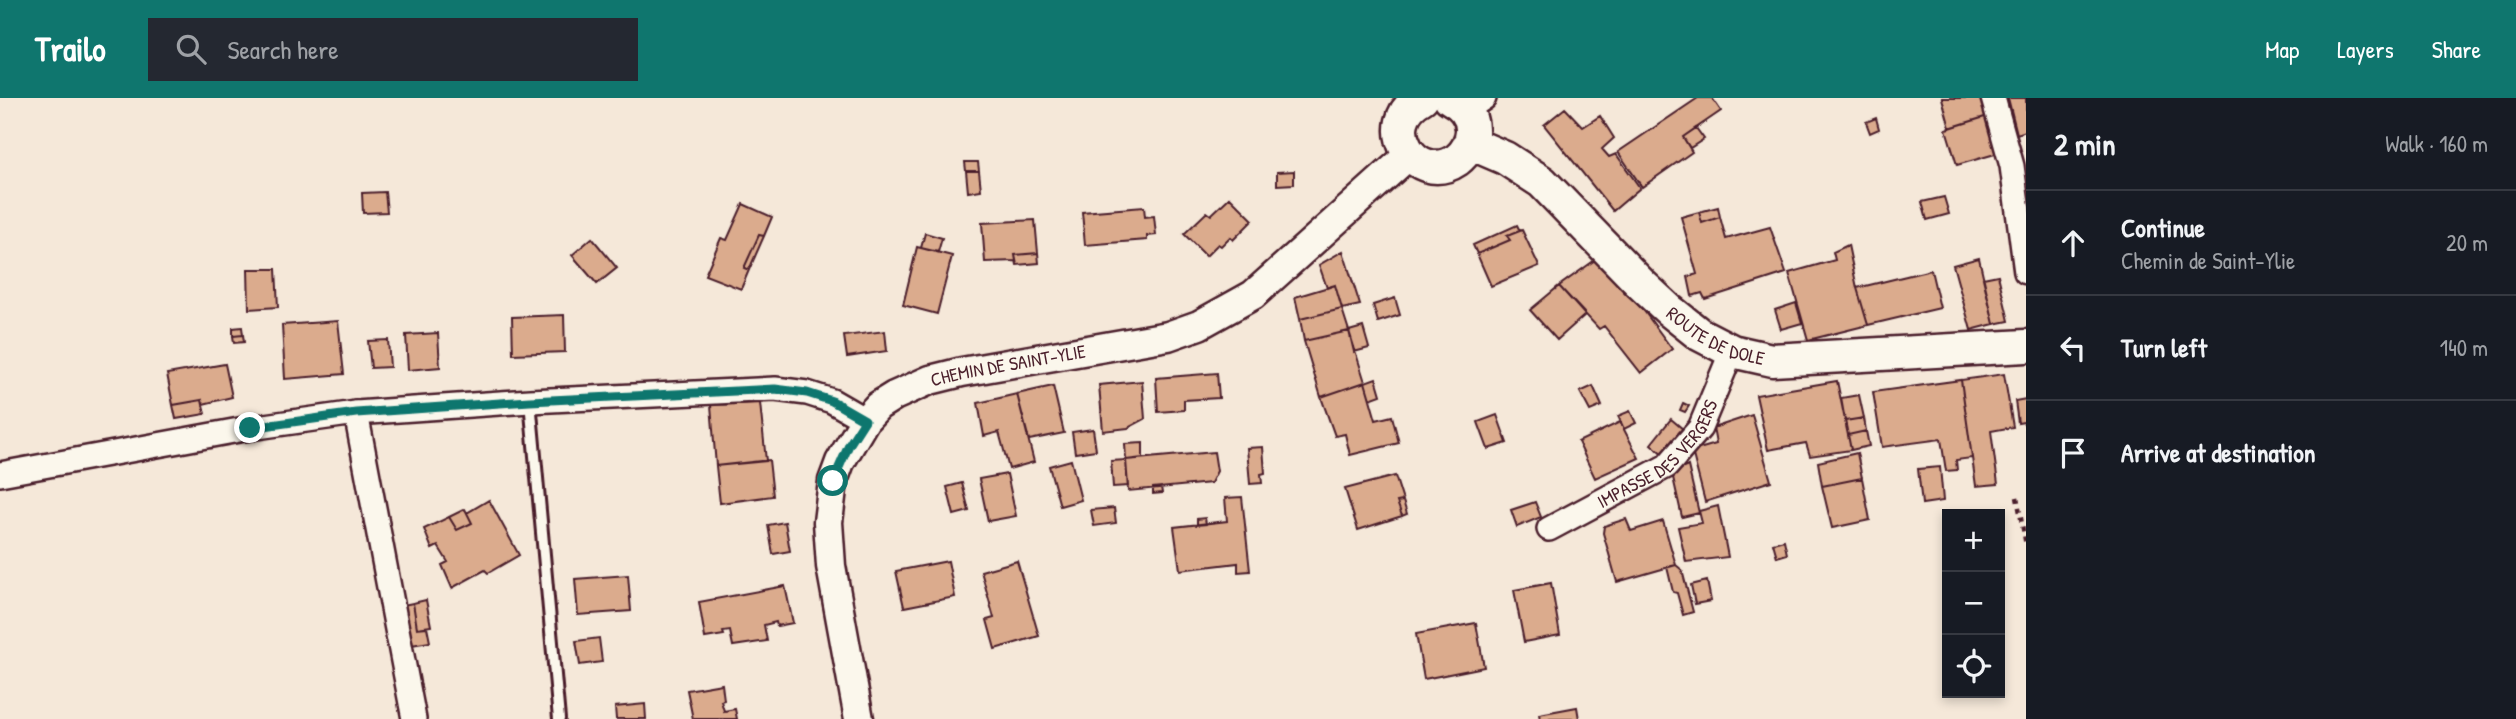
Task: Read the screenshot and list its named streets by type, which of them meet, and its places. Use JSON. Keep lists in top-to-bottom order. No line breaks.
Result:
{"streets":{"main road":["ROUTE DE DOLE"],"street":["CHEMIN DE SAINT-YLIE","IMPASSE DES VERGERS"]},"crossings":[["ROUTE DE DOLE","IMPASSE DES VERGERS"]],"page":{"header":"Trailo","search":"Search here","nav":["Map","Layers","Share"],"heading":["2 min","Walk · 160 m"],"list":[["Continue","Chemin de Saint-Ylie","20 m"],["Turn left","140 m"],"Arrive at destination"],"map_buttons":["+","−"]}}
